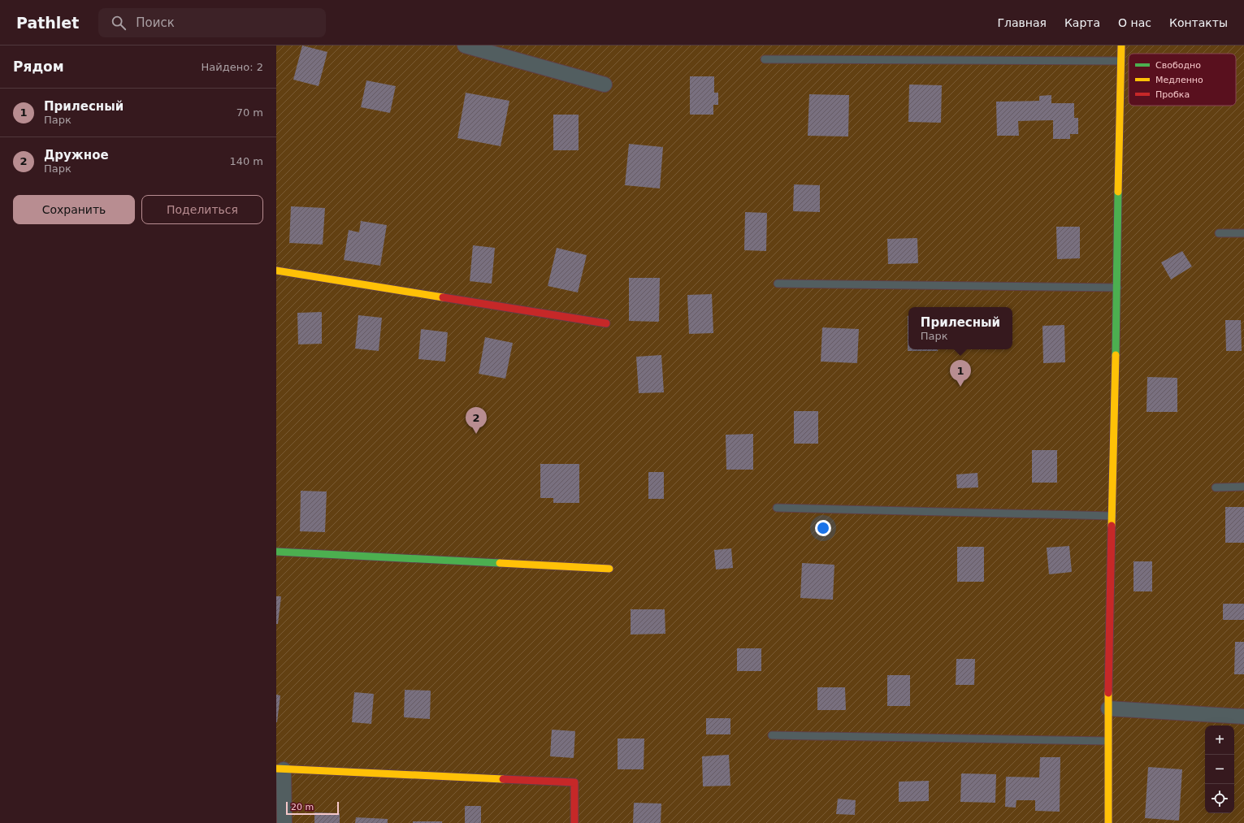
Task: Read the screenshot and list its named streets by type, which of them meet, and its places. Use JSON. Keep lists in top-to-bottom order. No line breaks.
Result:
{"legend":["Свободно","Медленно","Пробка"],"scale_bar":"20 m","page":{"header":"Pathlet","search":"Поиск","nav":["Главная","Карта","О нас","Контакты"],"heading":["Рядом","Найдено: 2"],"list":[{"mark":"1","name":"Прилесный","note":"Парк","value":"70 m"},{"mark":"2","name":"Дружное","note":"Парк","value":"140 m"}],"buttons":["Сохранить","Поделиться"],"popup":["Прилесный","Парк"],"pins":["1","2"],"map_buttons":["+","−"],"scale":"20 m"}}
